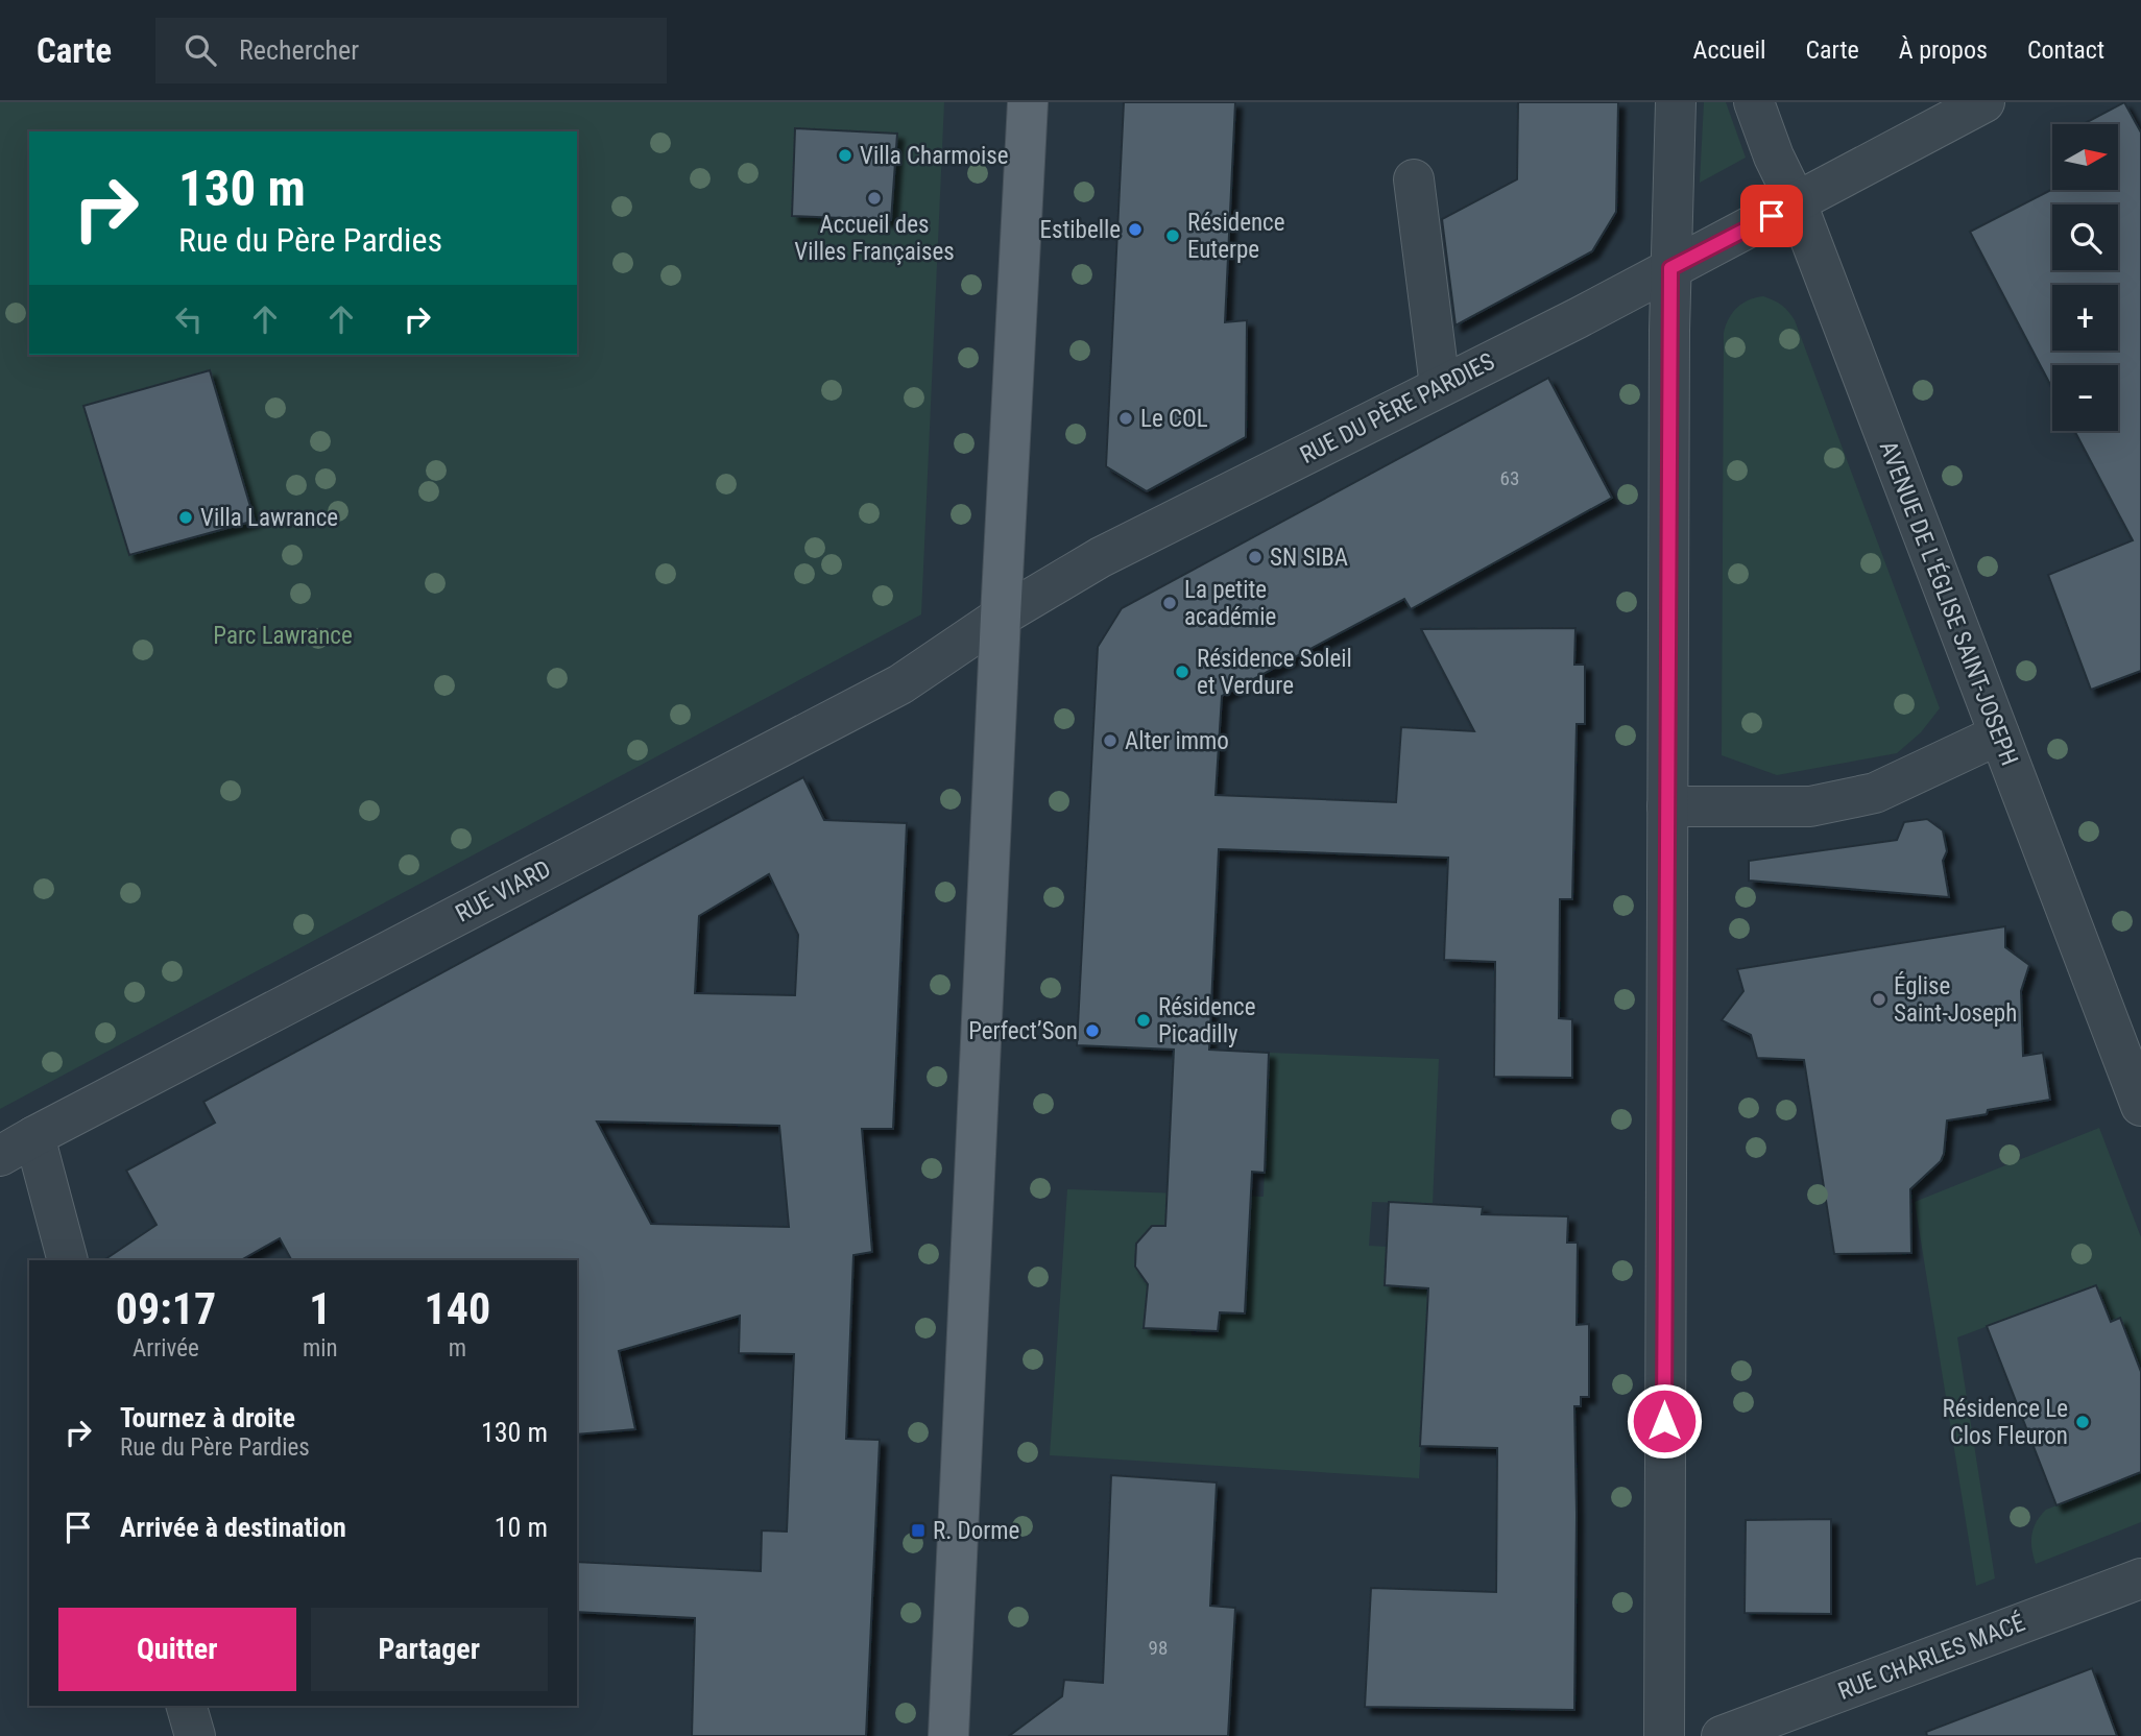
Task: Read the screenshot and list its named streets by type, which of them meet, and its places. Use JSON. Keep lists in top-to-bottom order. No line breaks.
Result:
{"streets":{"street":["RUE DU PÈRE PARDIES","AVENUE DE L'ÉGLISE SAINT-JOSEPH","RUE VIARD","RUE CHARLES MACÉ"]},"crossings":[["RUE DU PÈRE PARDIES","AVENUE DE L'ÉGLISE SAINT-JOSEPH"],["RUE DU PÈRE PARDIES","RUE VIARD"]],"parks":["Parc Lawrance"],"places":{"other":["Villa Charmoise","Accueil des Villes Françaises","Estibelle","Résidence Euterpe","Le COL","Villa Lawrance","SN SIBA","La petite académie","Résidence Soleil et Verdure","Alter immo","Église Saint-Joseph","Résidence Picadilly","Perfect’Son","Résidence Le Clos Fleuron"],"transit":["R. Dorme"]},"house_numbers":["63","98"],"north":"right","page":{"header":"Carte","search":"Rechercher","nav":["Accueil","Carte","À propos","Contact"],"map_buttons":["+","−"],"turn":["130 m","Rue du Père Pardies"],"eta":["09:17","Arrivée","1","min","140","m"],"list":[{"name":"Tournez à droite","note":"Rue du Père Pardies","value":"130 m"},{"name":"Arrivée à destination","value":"10 m"}],"buttons":["Quitter","Partager"]}}
